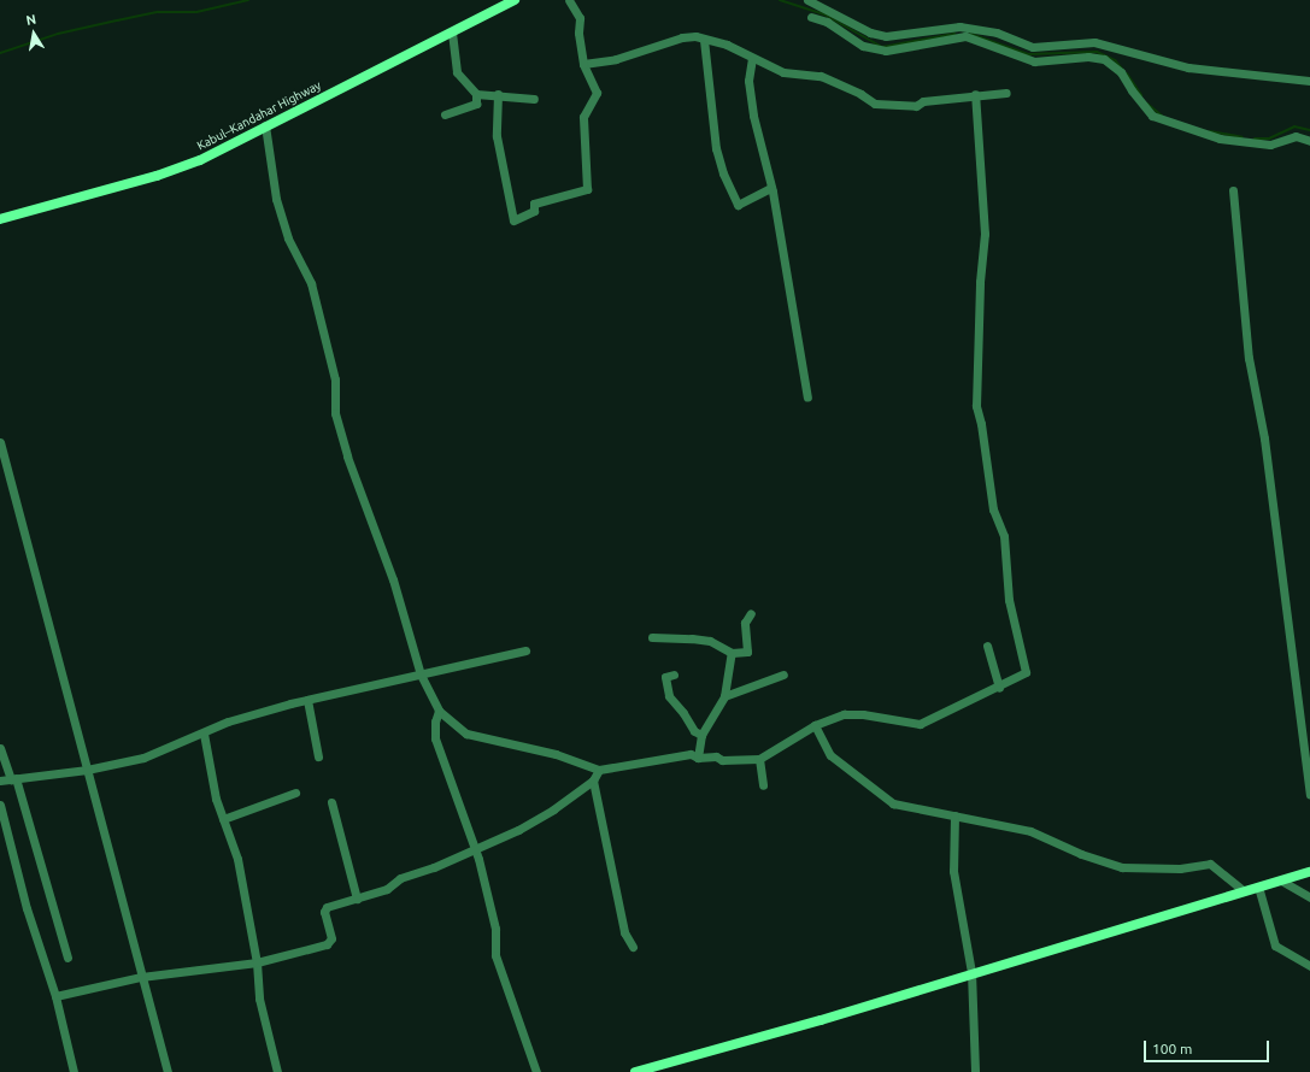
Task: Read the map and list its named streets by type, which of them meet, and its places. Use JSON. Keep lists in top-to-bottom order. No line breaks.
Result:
{"streets":{"main road":["Kabul–Kandahar Highway"]},"scale_bar":"100 m","north":"top"}
